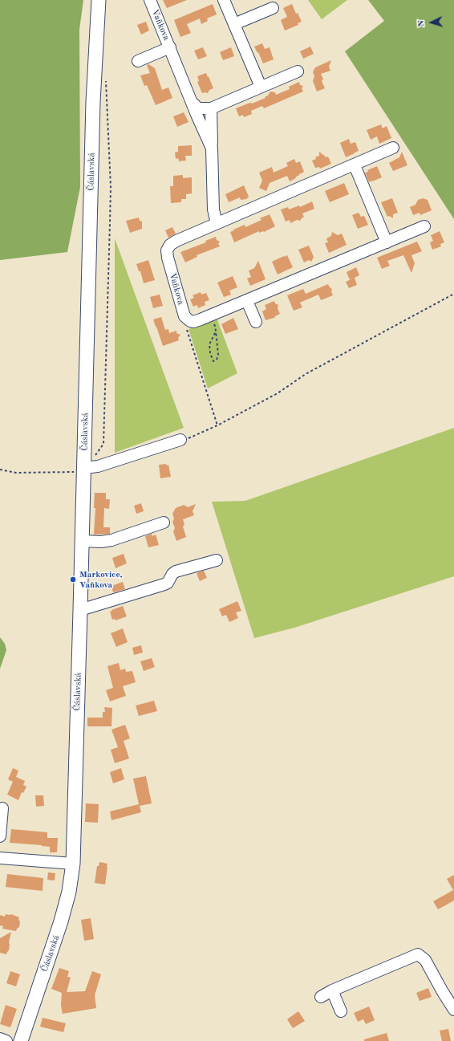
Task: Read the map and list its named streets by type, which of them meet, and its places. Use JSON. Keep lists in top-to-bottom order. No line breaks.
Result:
{"streets":{"main road":["Čáslavská"],"street":["Vaňkova"]},"places":["Markovice, Vaňkova"],"north":"left"}
